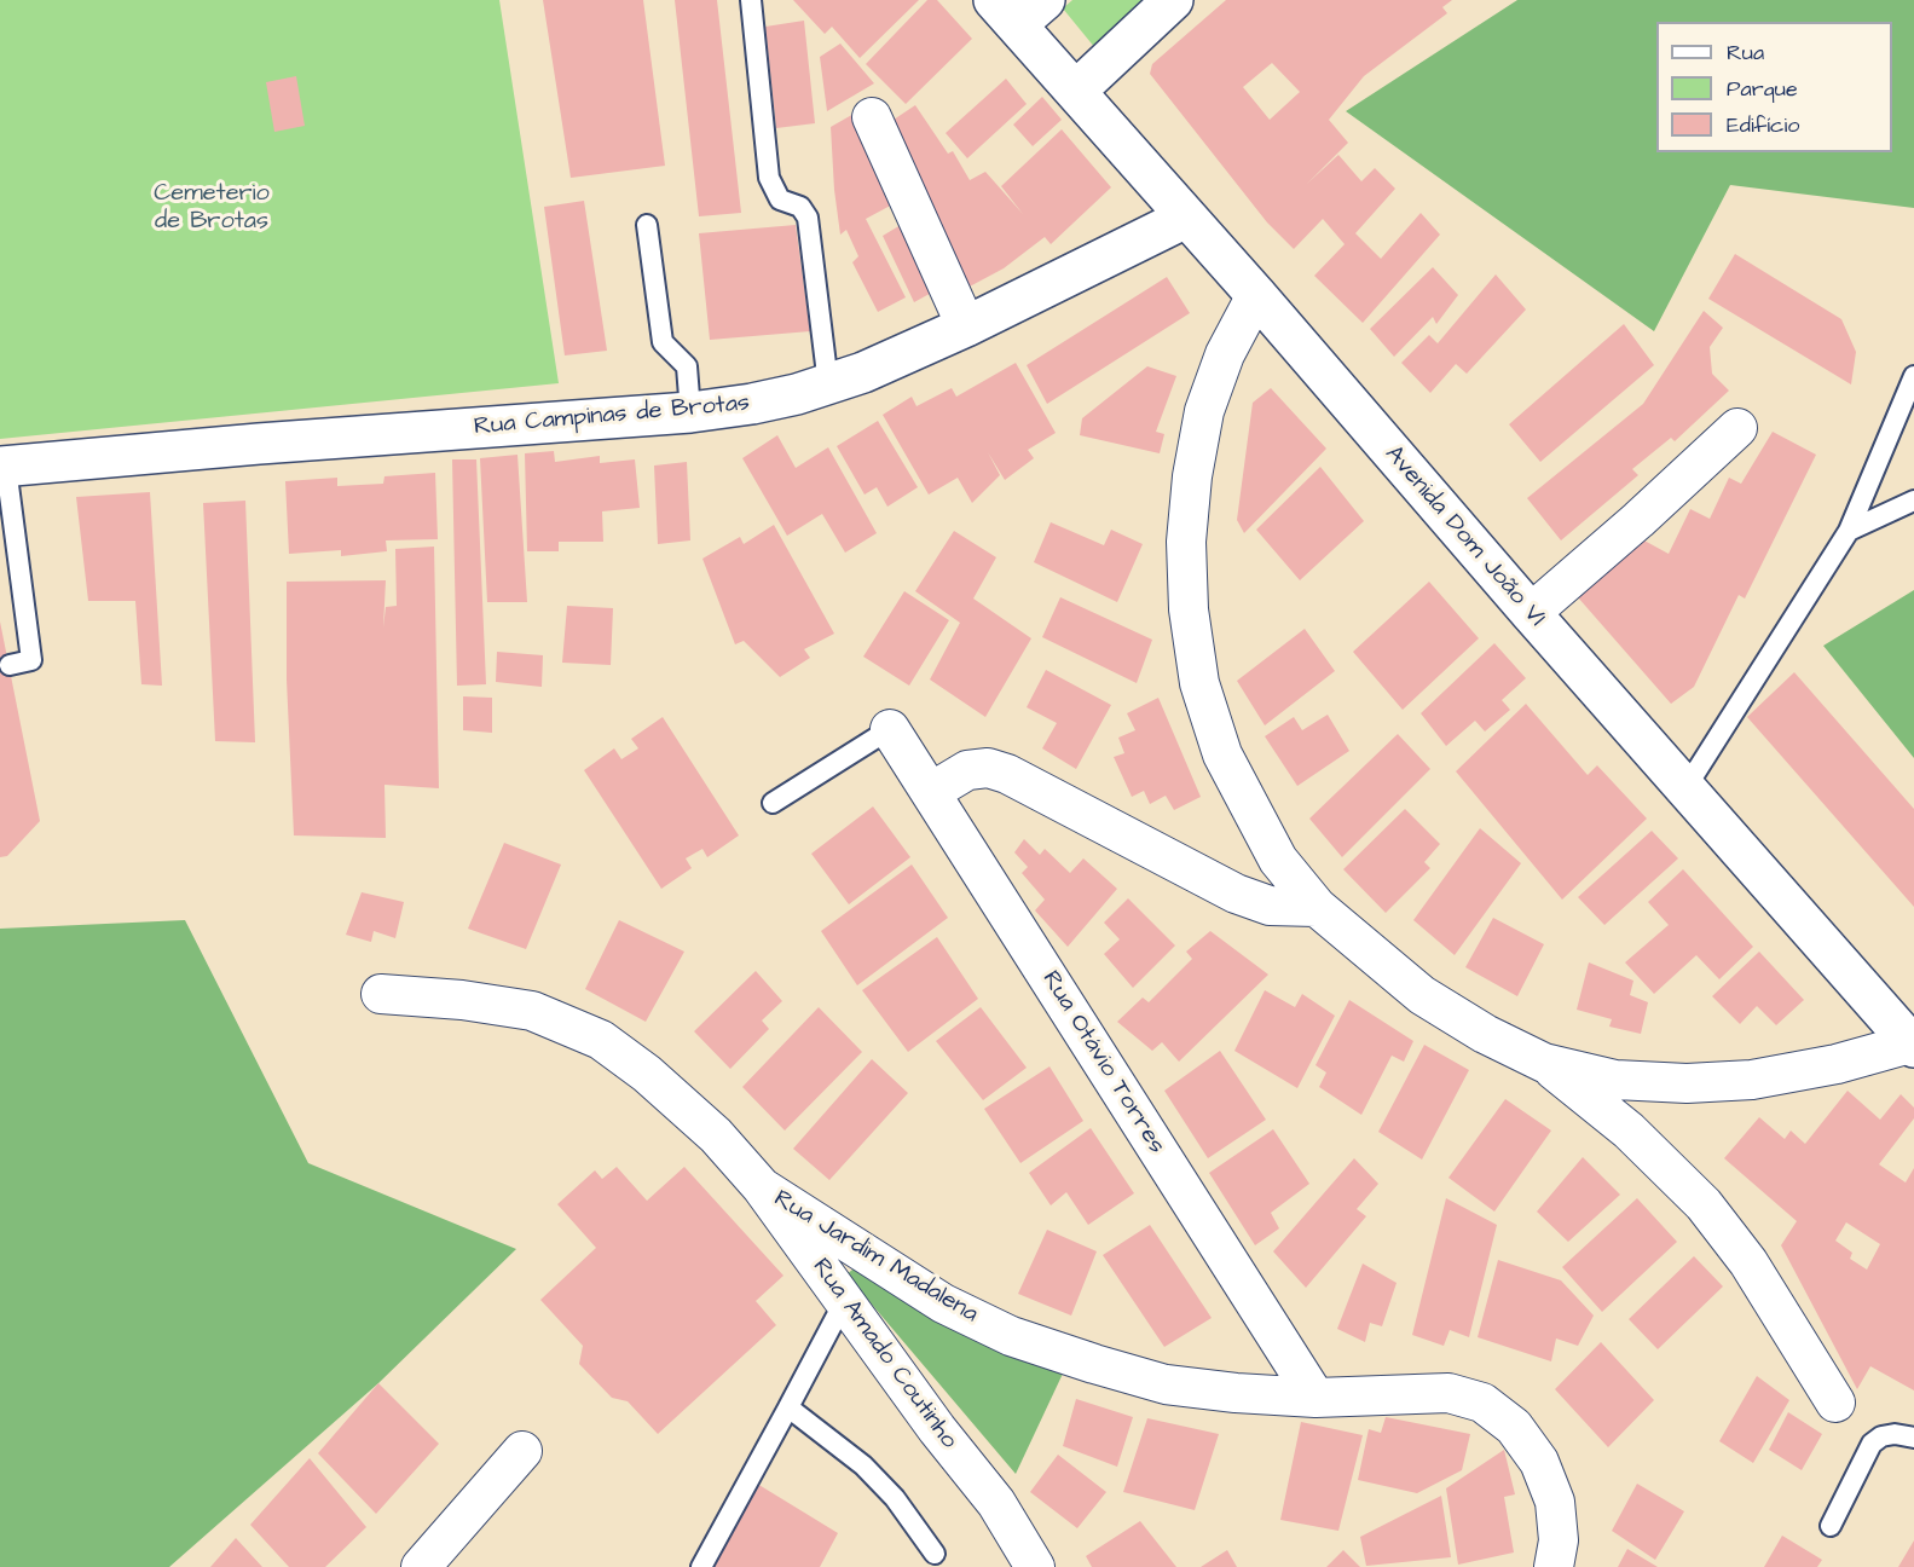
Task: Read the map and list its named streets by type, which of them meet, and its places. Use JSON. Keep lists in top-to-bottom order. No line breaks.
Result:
{"streets":{"main road":["Rua Campinas de Brotas","Avenida Dom João VI"],"street":["Rua Otávio Torres","Rua Jardim Madalena","Rua Amado Coutinho"]},"crossings":[["Rua Campinas de Brotas","Avenida Dom João VI"],["Rua Otávio Torres","Rua Jardim Madalena"],["Rua Jardim Madalena","Rua Amado Coutinho"]],"parks":["Cemeterio de Brotas"],"legend":["Rua","Parque","Edifício"]}
